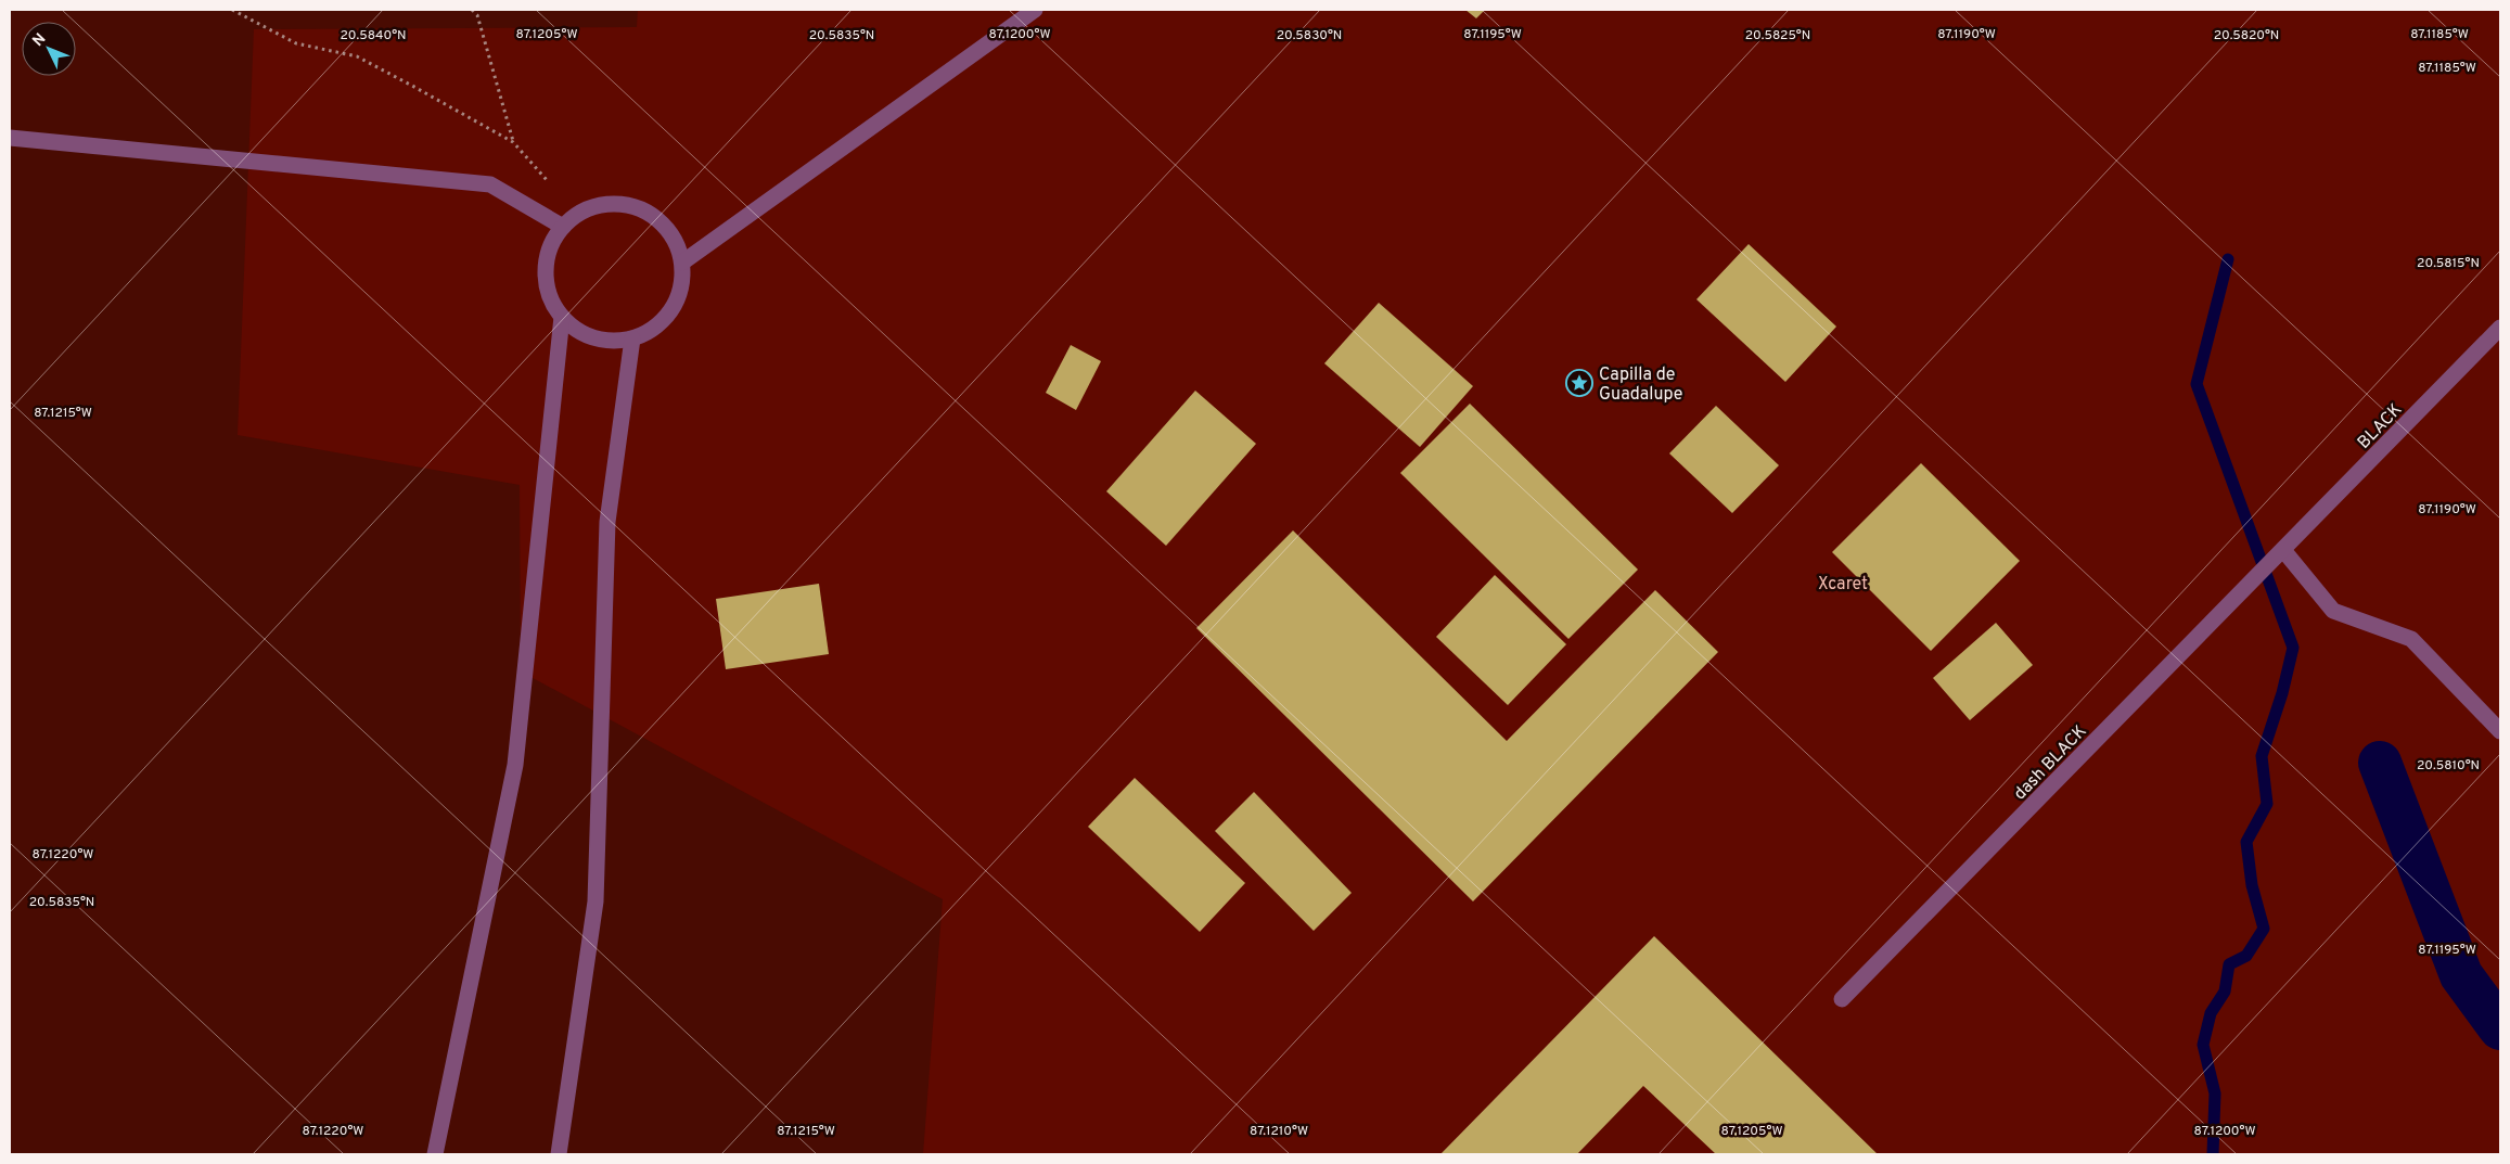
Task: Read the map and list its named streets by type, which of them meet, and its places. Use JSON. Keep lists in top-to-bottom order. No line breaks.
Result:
{"streets":{"street":["BLACK","dash BLACK"]},"crossings":[["BLACK","dash BLACK"]],"parks":["Xcaret"],"places":{"place":["Capilla de Guadalupe"]},"north":"top left","coordinates":["87.1185°W","87.1205°W","87.1200°W","87.1195°W","87.1190°W","20.5840°N","20.5835°N","20.5830°N","20.5825°N","20.5820°N","20.5815°N","87.1215°W","20.5810°N","87.1220°W","87.1210°W"]}
